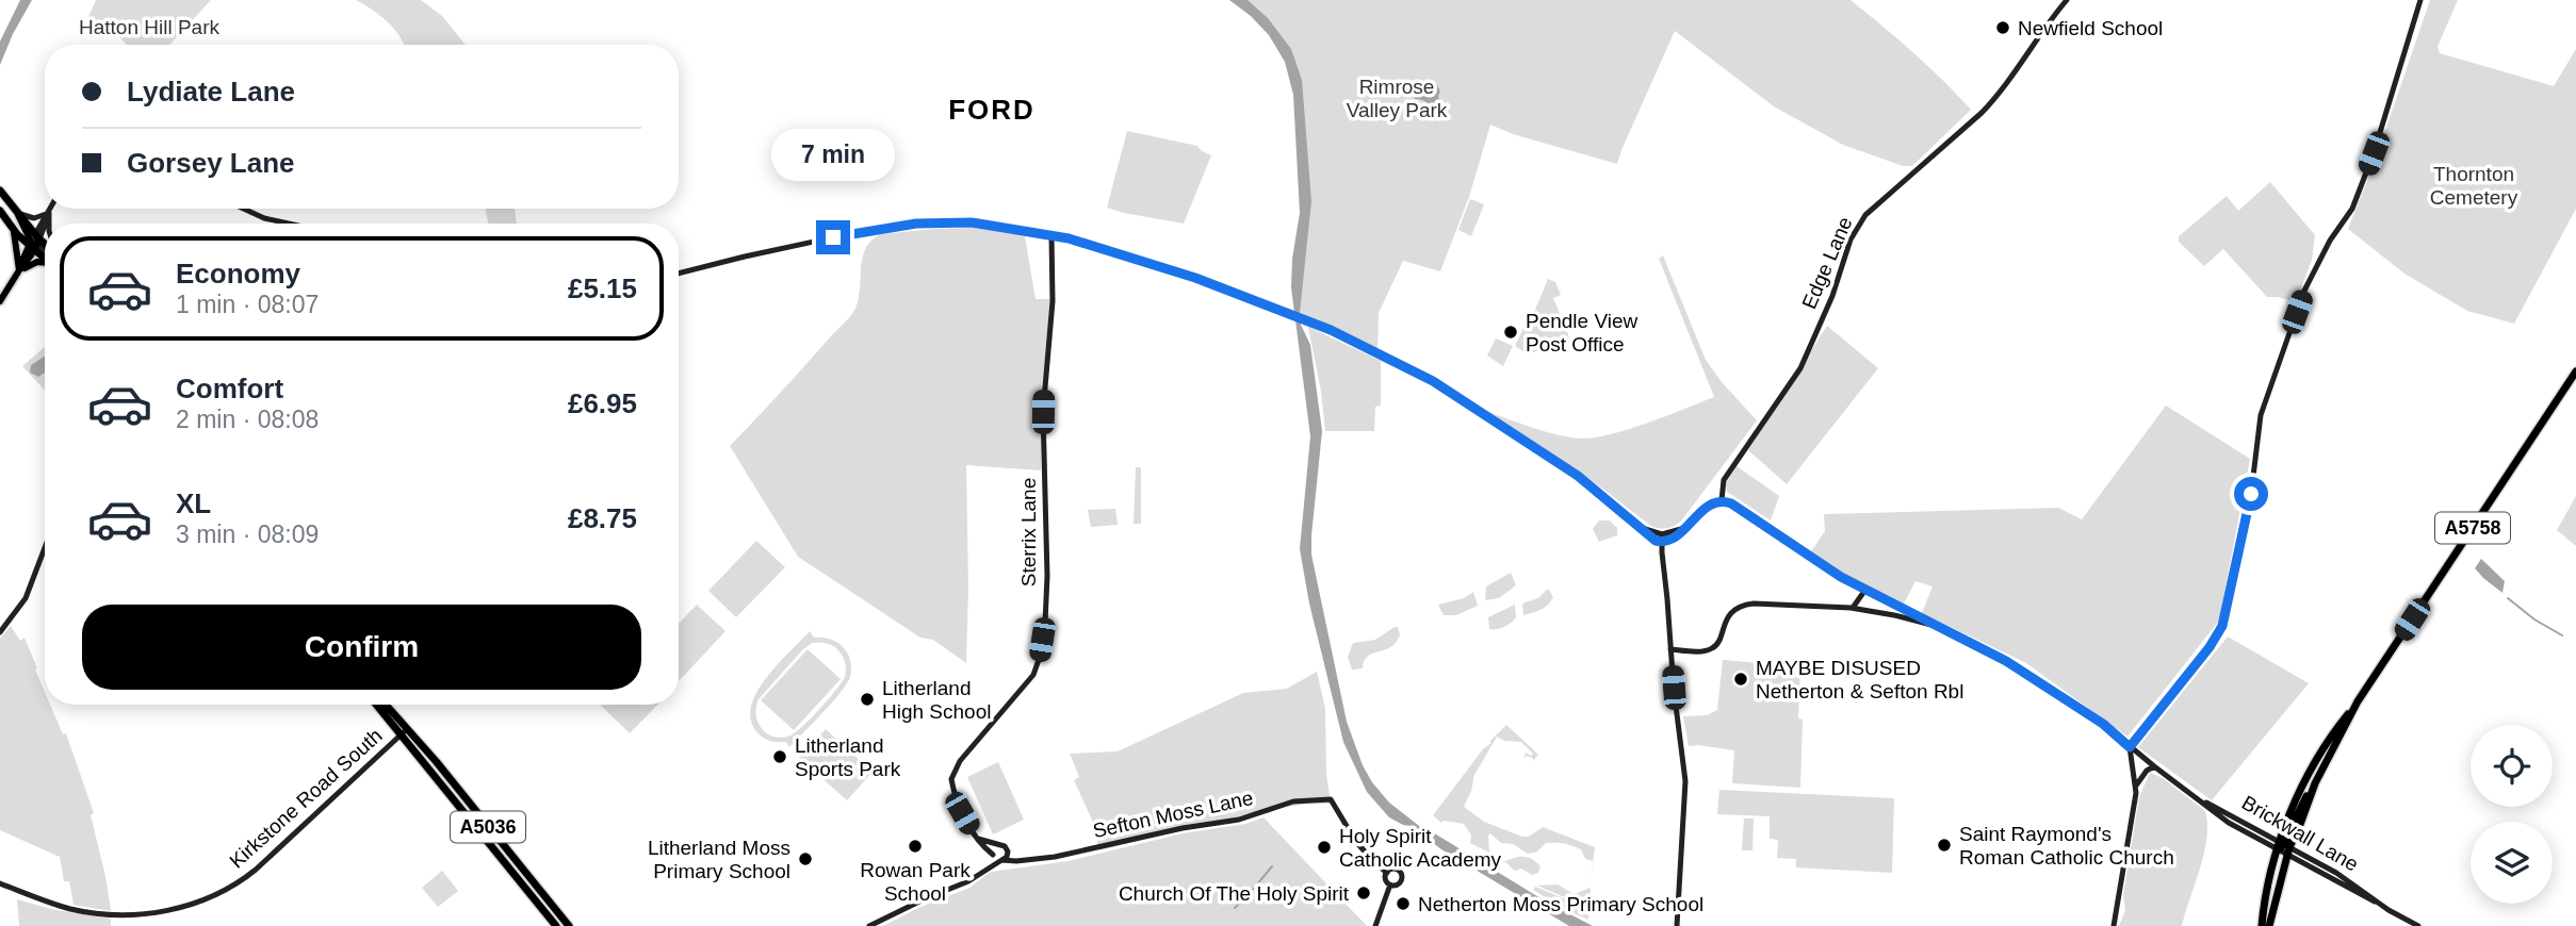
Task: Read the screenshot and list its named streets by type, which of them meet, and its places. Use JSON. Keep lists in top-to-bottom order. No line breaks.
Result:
{"streets":{"highway":["A5758","A5036"],"street":["Edge Lane","Sterrix Lane","Kirkstone Road South","Sefton Moss Lane","Brickwall Lane"]},"crossings":[["A5758","Brickwall Lane"],["Sterrix Lane","Sefton Moss Lane"],["Kirkstone Road South","A5036"]],"districts":["FORD"],"parks":["Hatton Hill Park","Rimrose Valley Park","Thornton Cemetery"],"places":["Newfield School","Pendle View Post Office","MAYBE DISUSED Netherton & Sefton Rbl","Litherland High School","Litherland Sports Park","Saint Raymond's Roman Catholic Church","Rowan Park School","Holy Spirit Catholic Academy","Litherland Moss Primary School","Church Of The Holy Spirit","Netherton Moss Primary School"],"page":{"banner":["Lydiate Lane","Gorsey Lane"],"bubble":"7 min","list":[{"name":"Economy","note":"1 min · 08:07","value":"£5.15"},{"name":"Comfort","note":"2 min · 08:08","value":"£6.95"},{"name":"XL","note":"3 min · 08:09","value":"£8.75"}],"buttons":"Confirm"}}
